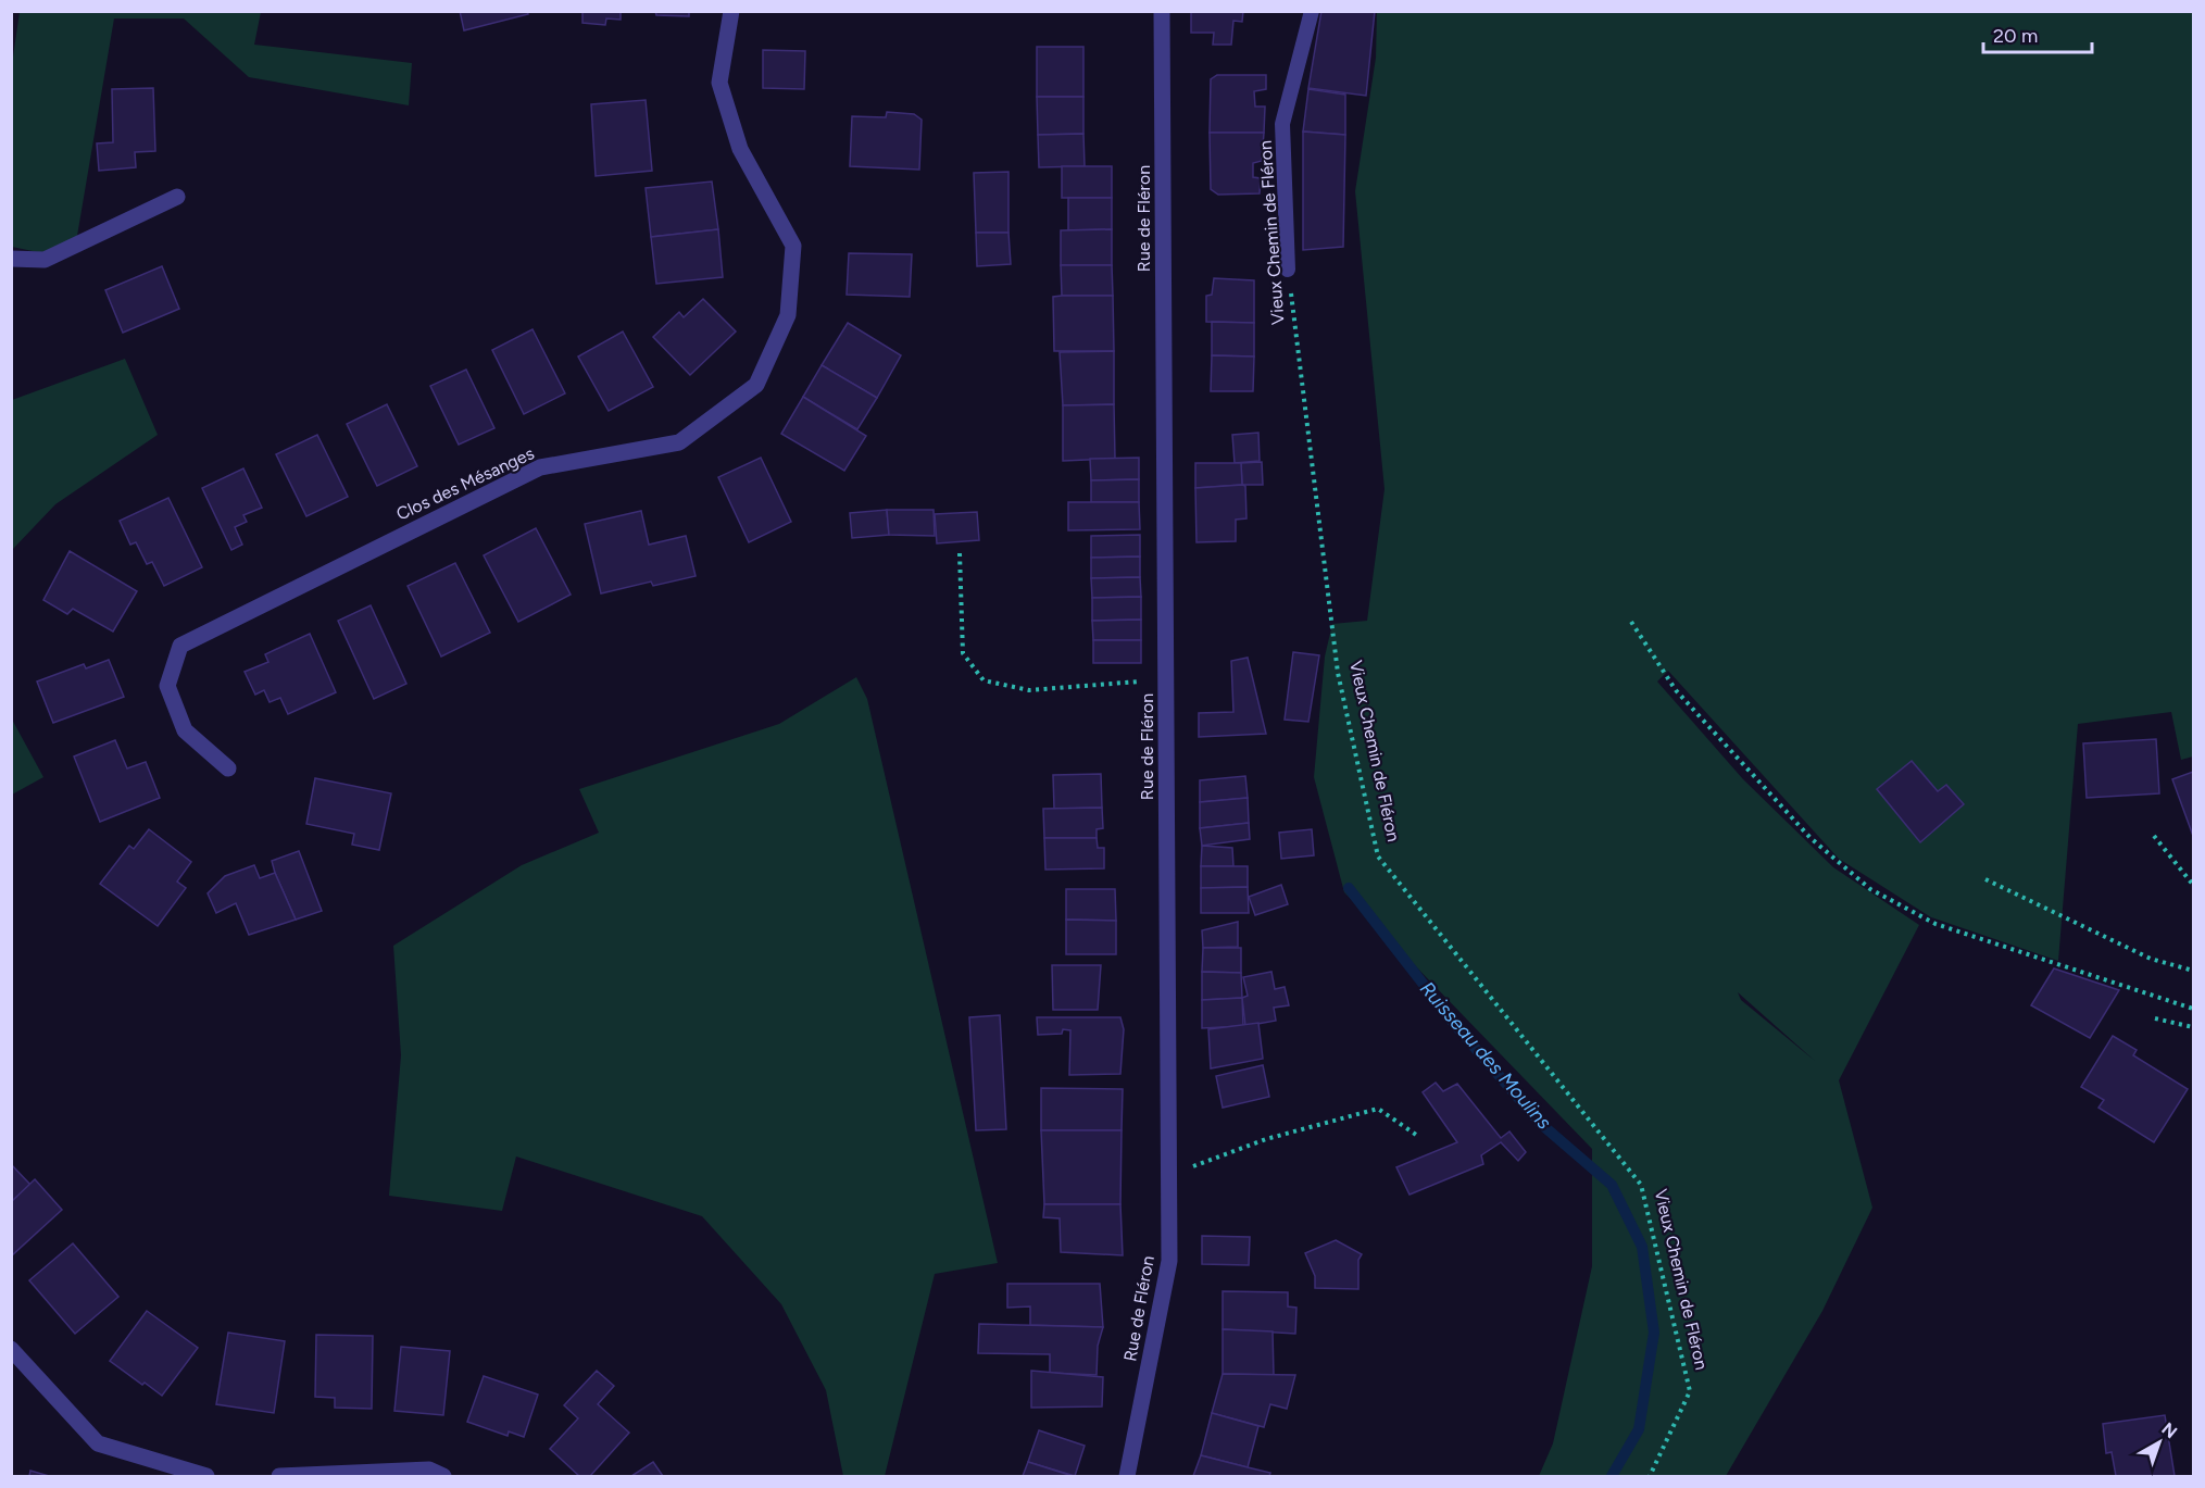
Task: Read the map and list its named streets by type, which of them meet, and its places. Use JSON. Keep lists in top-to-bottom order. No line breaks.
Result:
{"streets":{"street":["Rue de Fléron","Clos des Mésanges"],"lane":["Vieux Chemin de Fléron"]},"water":["Ruisseau des Moulins"],"scale_bar":"20 m","north":"top right"}
